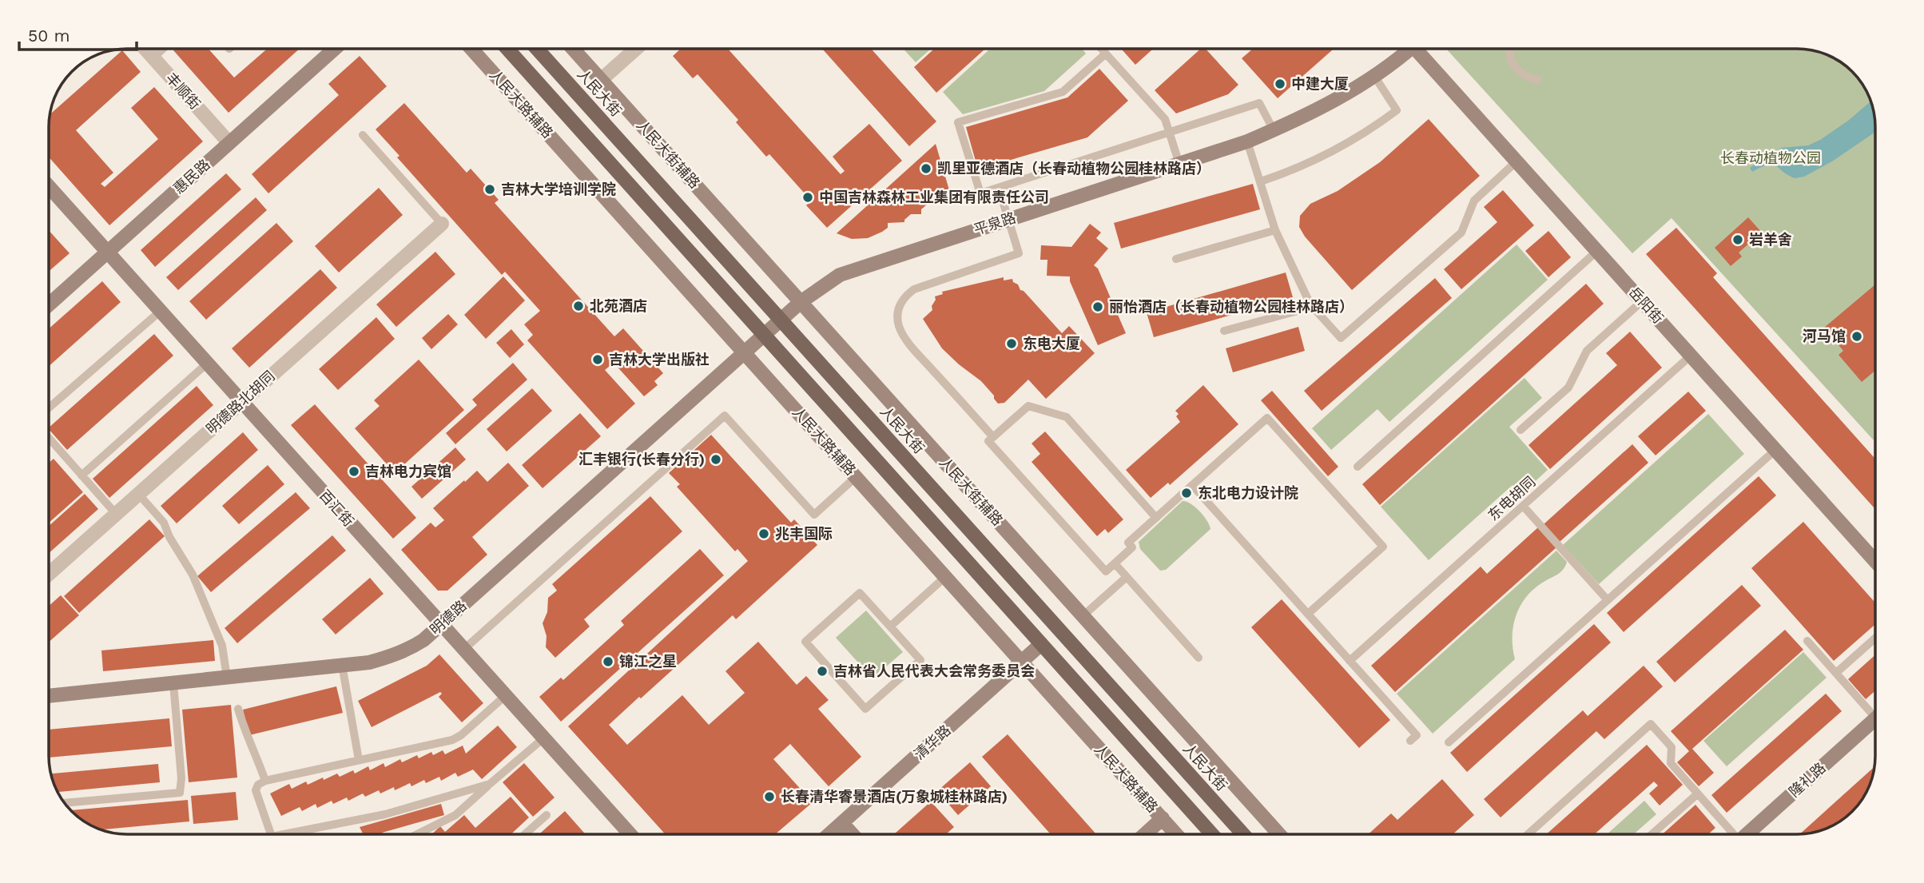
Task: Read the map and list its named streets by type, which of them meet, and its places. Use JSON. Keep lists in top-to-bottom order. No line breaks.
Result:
{"streets":{"main road":["人民大街"],"street":["丰顺街","人民大路辅路","人民大街辅路","惠民路","平泉路","岳阳街","明德路北胡同","百汇街","明德路","清华路","隆礼路"],"lane":["东电胡同"]},"crossings":[["丰顺街","惠民路"],["人民大街","平泉路"],["人民大路辅路","明德路"],["人民大路辅路","清华路"],["人民大街辅路","平泉路"],["惠民路","百汇街"],["平泉路","明德路"],["岳阳街","东电胡同"],["明德路北胡同","百汇街"],["百汇街","明德路"]],"parks":["长春动植物公园"],"places":["中建大厦","凯里亚德酒店（长春动植物公园桂林路店）","吉林大学培训学院","中国吉林森林工业集团有限责任公司","岩羊舍","北苑酒店","丽怡酒店（长春动植物公园桂林路店）","河马馆","东电大厦","吉林大学出版社","汇丰银行(长春分行)","吉林电力宾馆","东北电力设计院","兆丰国际","锦江之星","吉林省人民代表大会常务委员会","长春清华睿景酒店(万象城桂林路店)"],"scale_bar":"50 m"}
